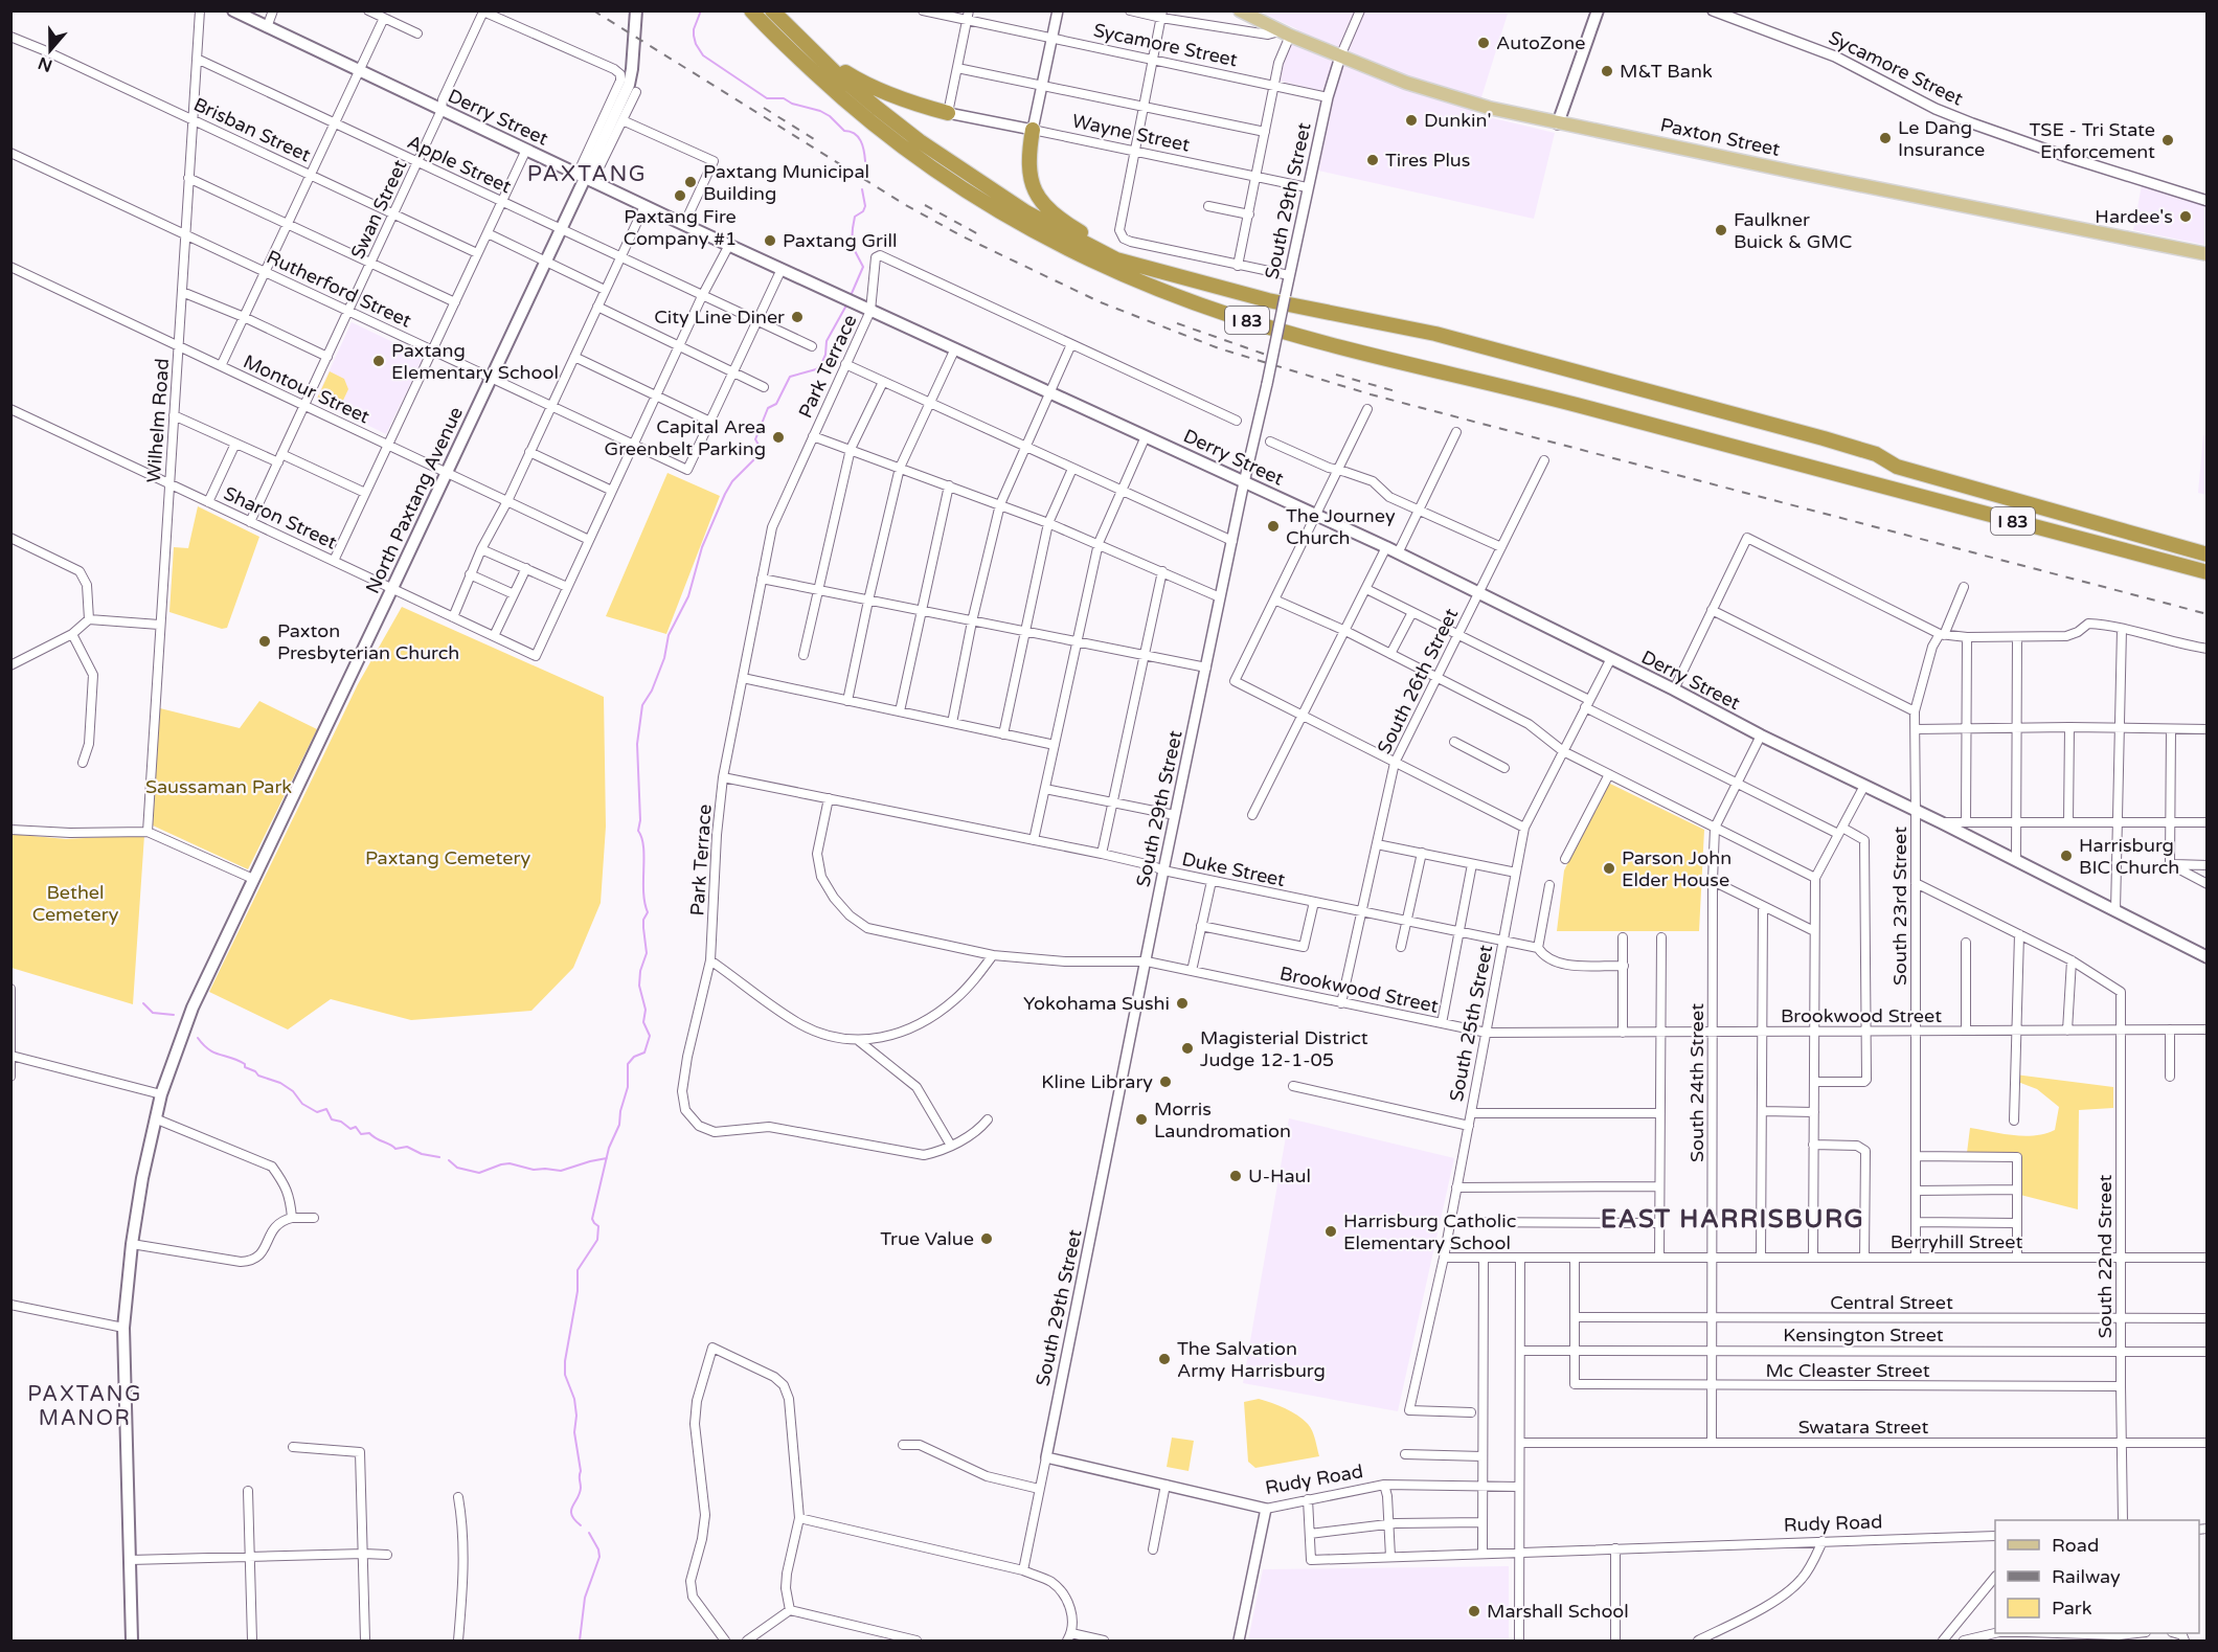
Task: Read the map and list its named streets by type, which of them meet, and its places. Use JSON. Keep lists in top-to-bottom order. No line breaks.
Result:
{"streets":{"highway":["I 83"],"main road":["Derry Street","Paxton Street","North Paxtang Avenue"],"street":["Sycamore Street","Brisban Street","Wayne Street","Apple Street","South 29th Street","Swan Street","Rutherford Street","Park Terrace","Montour Street","Wilhelm Road","Sharon Street","South 26th Street","Duke Street","South 23rd Street","Brookwood Street","South 25th Street","South 24th Street","Berryhill Street","South 22nd Street","Central Street","Kensington Street","Mc Cleaster Street","Swatara Street","Rudy Road"]},"crossings":[["Sycamore Street","South 29th Street"],["Derry Street","South 29th Street"],["Derry Street","Swan Street"],["Derry Street","Park Terrace"],["Derry Street","North Paxtang Avenue"],["Derry Street","South 26th Street"],["Derry Street","South 23rd Street"],["Derry Street","South 25th Street"],["Derry Street","South 24th Street"],["Brisban Street","Swan Street"],["Brisban Street","Wilhelm Road"],["Wayne Street","South 29th Street"],["Paxton Street","South 29th Street"],["Apple Street","Swan Street"],["Apple Street","Wilhelm Road"],["Apple Street","North Paxtang Avenue"],["South 29th Street","Duke Street"],["South 29th Street","Brookwood Street"],["South 29th Street","Rudy Road"],["Swan Street","Rutherford Street"],["Swan Street","Montour Street"],["Swan Street","Sharon Street"],["Rutherford Street","Wilhelm Road"],["Rutherford Street","North Paxtang Avenue"],["Park Terrace","Duke Street"],["Montour Street","Wilhelm Road"],["Montour Street","North Paxtang Avenue"],["Wilhelm Road","Sharon Street"],["North Paxtang Avenue","Sharon Street"],["South 26th Street","Duke Street"],["South 26th Street","Brookwood Street"],["Duke Street","Brookwood Street"],["Duke Street","South 25th Street"],["South 23rd Street","Brookwood Street"],["South 23rd Street","Berryhill Street"],["Brookwood Street","South 25th Street"],["Brookwood Street","South 24th Street"],["Brookwood Street","South 22nd Street"],["South 25th Street","Berryhill Street"],["South 24th Street","Berryhill Street"],["South 24th Street","Central Street"],["South 24th Street","Kensington Street"],["South 24th Street","Mc Cleaster Street"],["South 24th Street","Swatara Street"],["Berryhill Street","South 22nd Street"],["South 22nd Street","Central Street"],["South 22nd Street","Kensington Street"],["South 22nd Street","Mc Cleaster Street"],["South 22nd Street","Swatara Street"],["Kensington Street","Mc Cleaster Street"]],"districts":["PAXTANG","EAST HARRISBURG","PAXTANG MANOR"],"parks":["Saussaman Park","Paxtang Cemetery","Bethel Cemetery"],"places":["AutoZone","M&T Bank","Dunkin'","Le Dang Insurance","TSE - Tri State Enforcement","Tires Plus","Paxtang Municipal Building","Paxtang Fire Company #1","Hardee's","Faulkner Buick & GMC","Paxtang Grill","City Line Diner","Paxtang Elementary School","Capital Area Greenbelt Parking","The Journey Church","Paxton Presbyterian Church","Harrisburg BIC Church","Parson John Elder House","Yokohama Sushi","Magisterial District Judge 12-1-05","Kline Library","Morris Laundromation","U-Haul","Harrisburg Catholic Elementary School","True Value","The Salvation Army Harrisburg","Marshall School"],"legend":["Road","Railway","Park"],"north":"bottom"}
